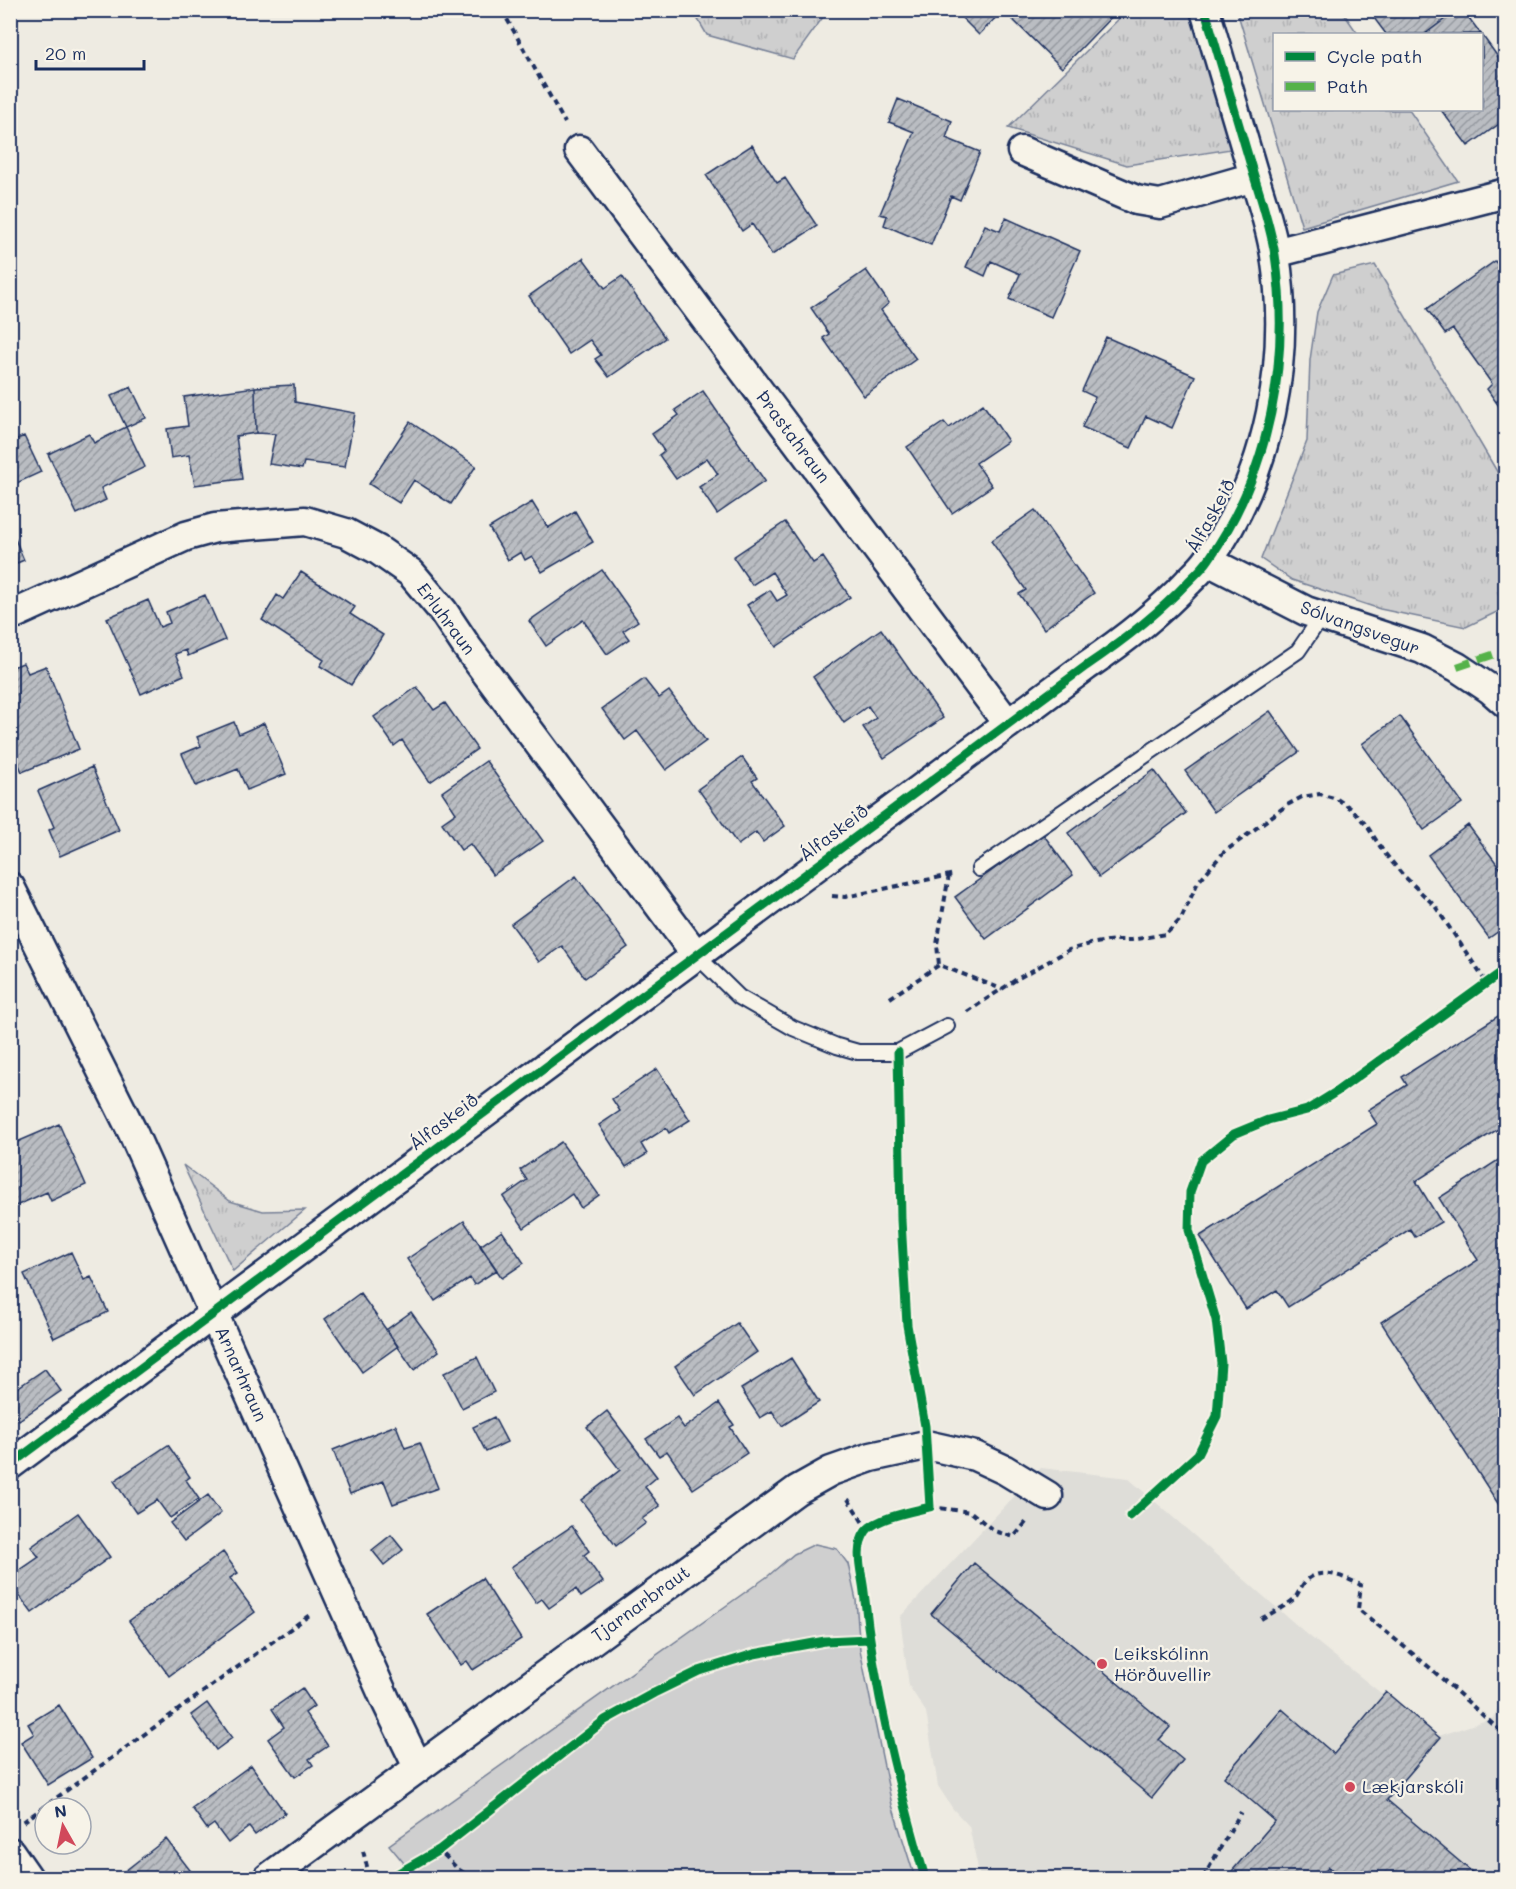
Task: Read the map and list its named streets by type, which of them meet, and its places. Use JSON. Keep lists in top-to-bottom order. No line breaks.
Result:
{"streets":{"street":["Þrastahraun","Álfaskeið","Erluhraun","Sólvangsvegur","Arnarhraun","Tjarnarbraut"]},"crossings":[["Þrastahraun","Álfaskeið"],["Álfaskeið","Erluhraun"],["Álfaskeið","Sólvangsvegur"],["Álfaskeið","Arnarhraun"],["Arnarhraun","Tjarnarbraut"]],"places":["Leikskólinn Hörðuvellir","Lækjarskóli"],"legend":["Cycle path","Path"],"scale_bar":"20 m","north":"top"}
